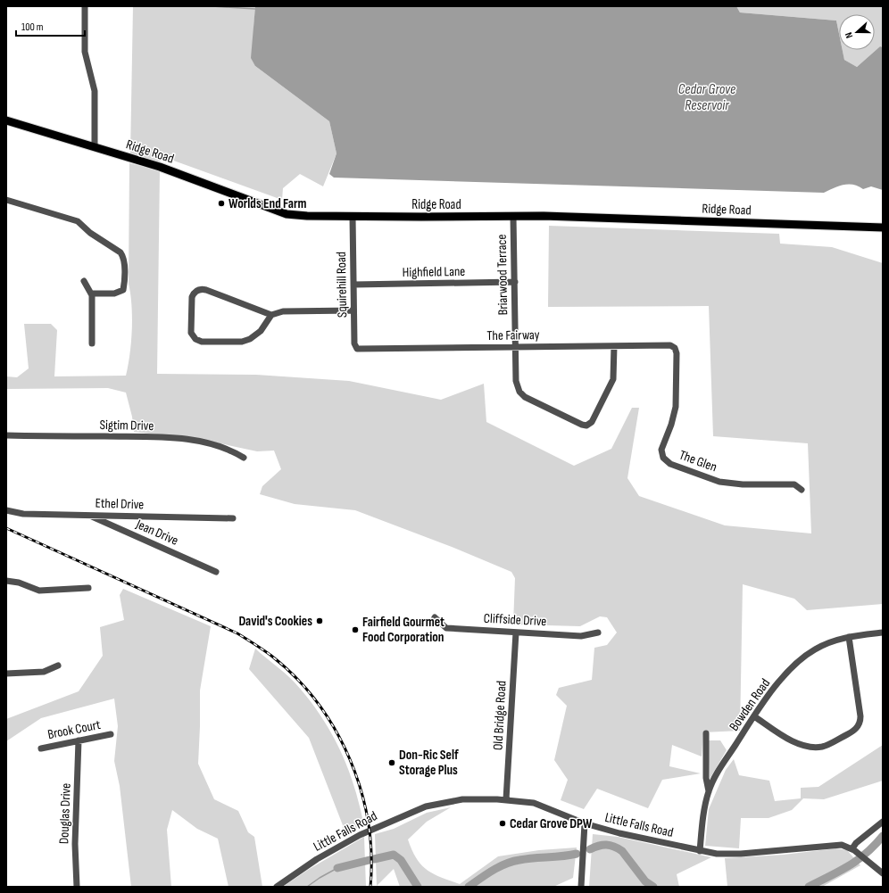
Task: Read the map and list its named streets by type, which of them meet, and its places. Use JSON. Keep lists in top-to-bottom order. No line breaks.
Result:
{"streets":{"main road":["Ridge Road"],"street":["Highfield Lane","Briarwood Terrace","Squirehill Road","The Fairway","Sigtim Drive","The Glen","Ethel Drive","Jean Drive","Cliffside Drive","Bowden Road","Old Bridge Road","Brook Court","Douglas Drive","Little Falls Road"]},"crossings":[["Ridge Road","Briarwood Terrace"],["Ridge Road","Squirehill Road"],["Highfield Lane","Briarwood Terrace"],["Highfield Lane","Squirehill Road"],["Briarwood Terrace","The Fairway"],["Squirehill Road","The Fairway"],["The Fairway","The Glen"],["Ethel Drive","Jean Drive"],["Cliffside Drive","Old Bridge Road"],["Bowden Road","Little Falls Road"],["Old Bridge Road","Little Falls Road"],["Brook Court","Douglas Drive"]],"water":["Cedar Grove Reservoir"],"places":["Worlds End Farm","David's Cookies","Fairfield Gourmet Food Corporation","Don-Ric Self Storage Plus","Cedar Grove DPW"],"scale_bar":"100 m","north":"left"}
